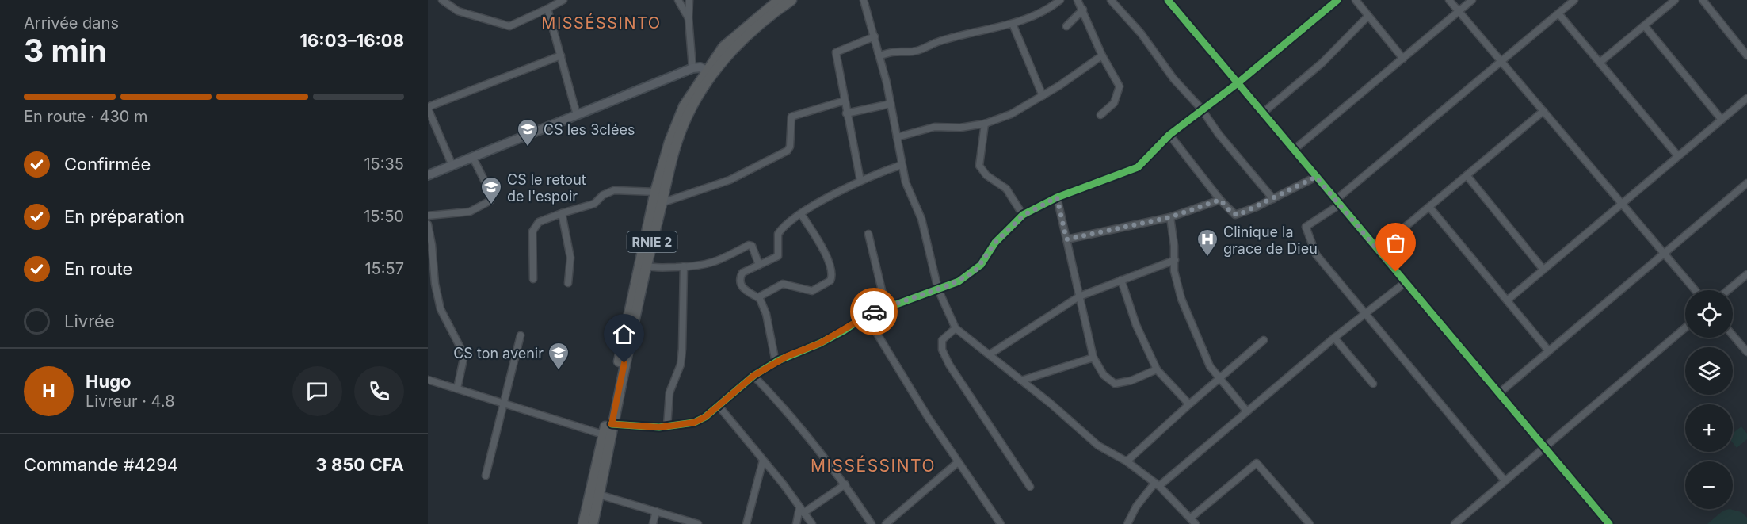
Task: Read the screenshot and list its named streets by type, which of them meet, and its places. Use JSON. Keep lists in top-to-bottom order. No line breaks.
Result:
{"streets":{"highway":["RNIE 2"]},"districts":["MISSÉSSINTO","MISSÉSSINTO"],"places":{"school or university":["CS les 3clées","CS le retout de l'espoir","CS ton avenir"],"hospital":["Clinique la grace de Dieu"]},"page":{"heading":["3 min","Arrivée dans","16:03–16:08"],"panel":["Hugo","Livreur · 4.8","Commande #4294","3 850 CFA"],"bar":"En route · 430 m","list":[["Confirmée","15:35"],["En préparation","15:50"],["En route","15:57"],"Livrée"],"map_buttons":["+","−"],"round":"H"}}
